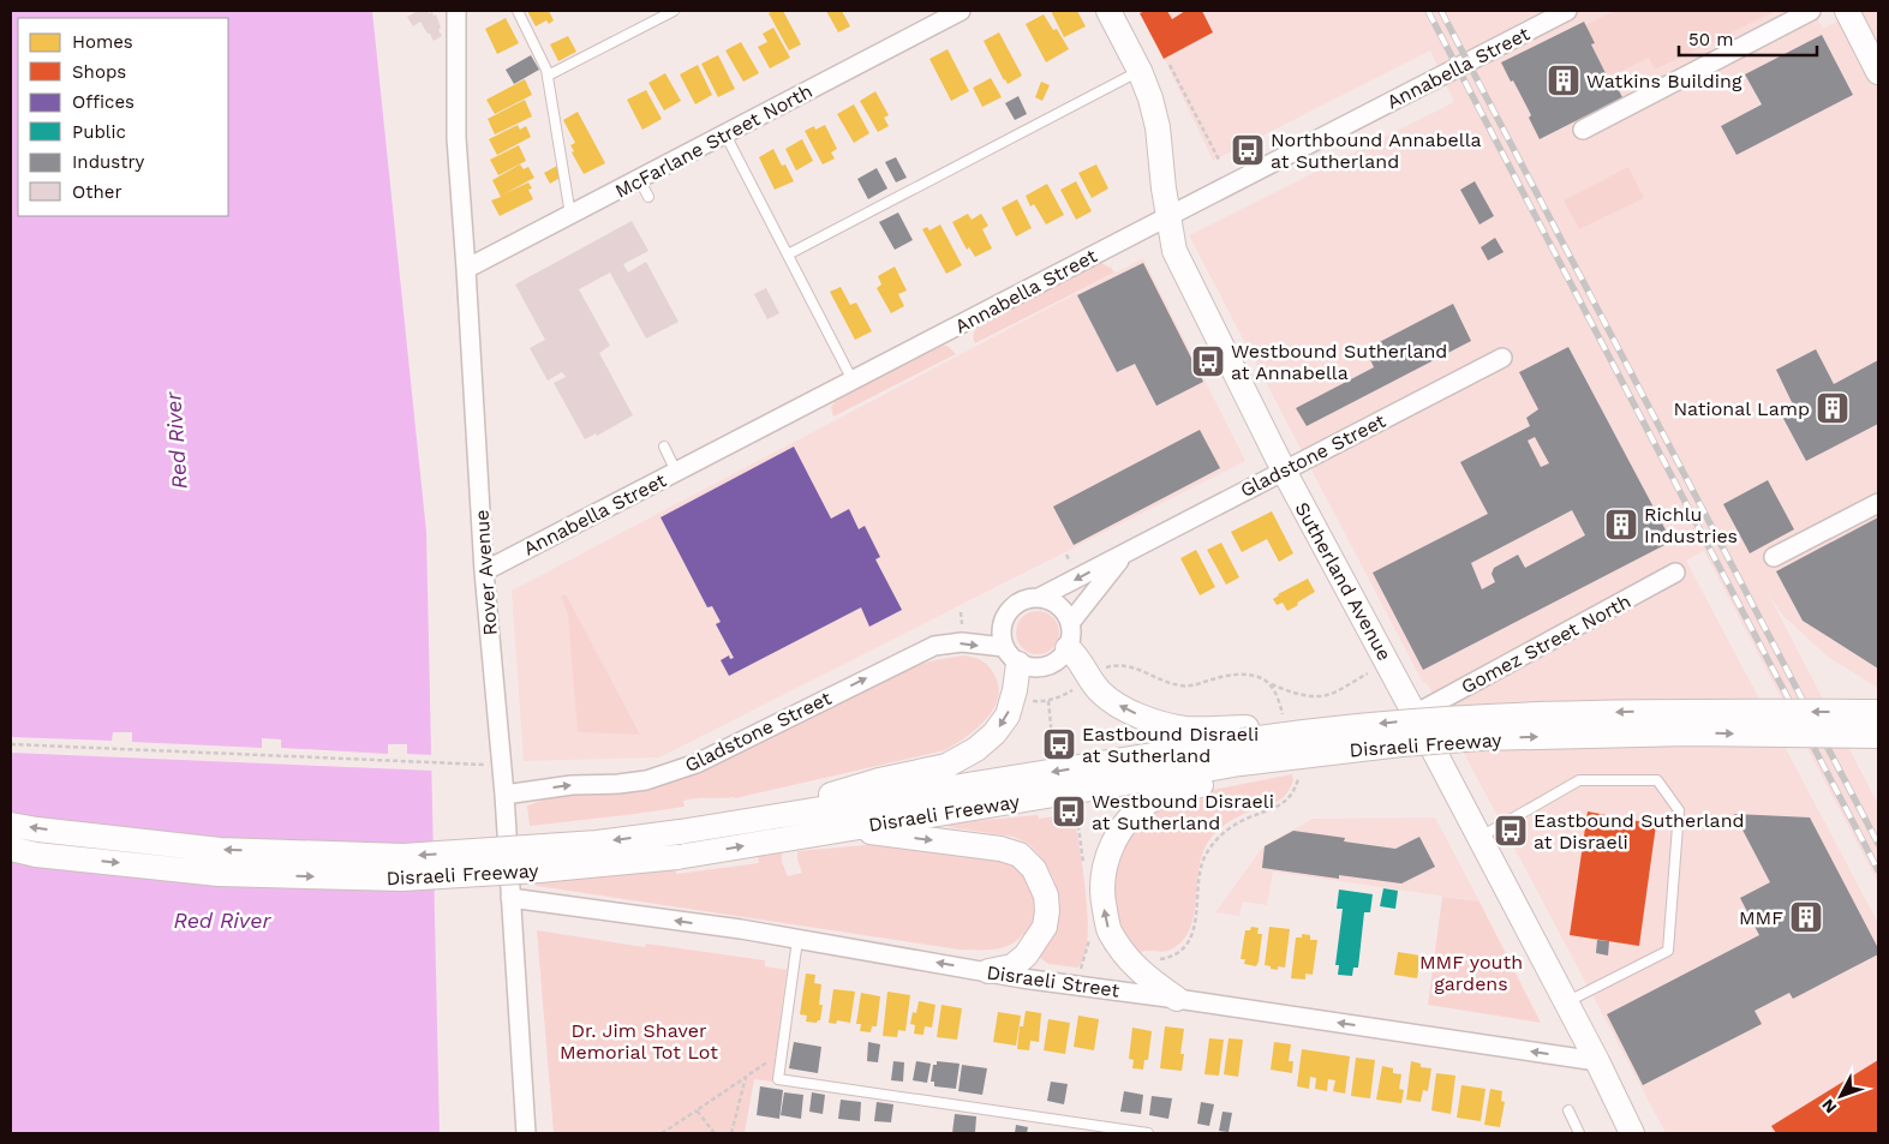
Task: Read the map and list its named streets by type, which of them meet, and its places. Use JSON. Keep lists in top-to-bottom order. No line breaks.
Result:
{"streets":{"main road":["Sutherland Avenue","Disraeli Freeway"],"street":["Annabella Street","McFarlane Street North","Gladstone Street","Rover Avenue","Gomez Street North","Disraeli Street"]},"crossings":[["Annabella Street","Rover Avenue"],["Annabella Street","Sutherland Avenue"],["McFarlane Street North","Rover Avenue"],["Gladstone Street","Rover Avenue"],["Gladstone Street","Sutherland Avenue"],["Rover Avenue","Disraeli Street"],["Sutherland Avenue","Gomez Street North"],["Sutherland Avenue","Disraeli Street"]],"one_way":["Disraeli Street"],"water":["Red River"],"parks":["MMF youth gardens","Dr. Jim Shaver Memorial Tot Lot"],"places":{"building":["Watkins Building","National Lamp","Richlu Industries","MMF"],"bus stop":["Northbound Annabella at Sutherland","Westbound Sutherland at Annabella","Eastbound Disraeli at Sutherland","Westbound Disraeli at Sutherland","Eastbound Sutherland at Disraeli"]},"legend":["Homes","Shops","Offices","Public","Industry","Other"],"scale_bar":"50 m","north":"bottom left"}
